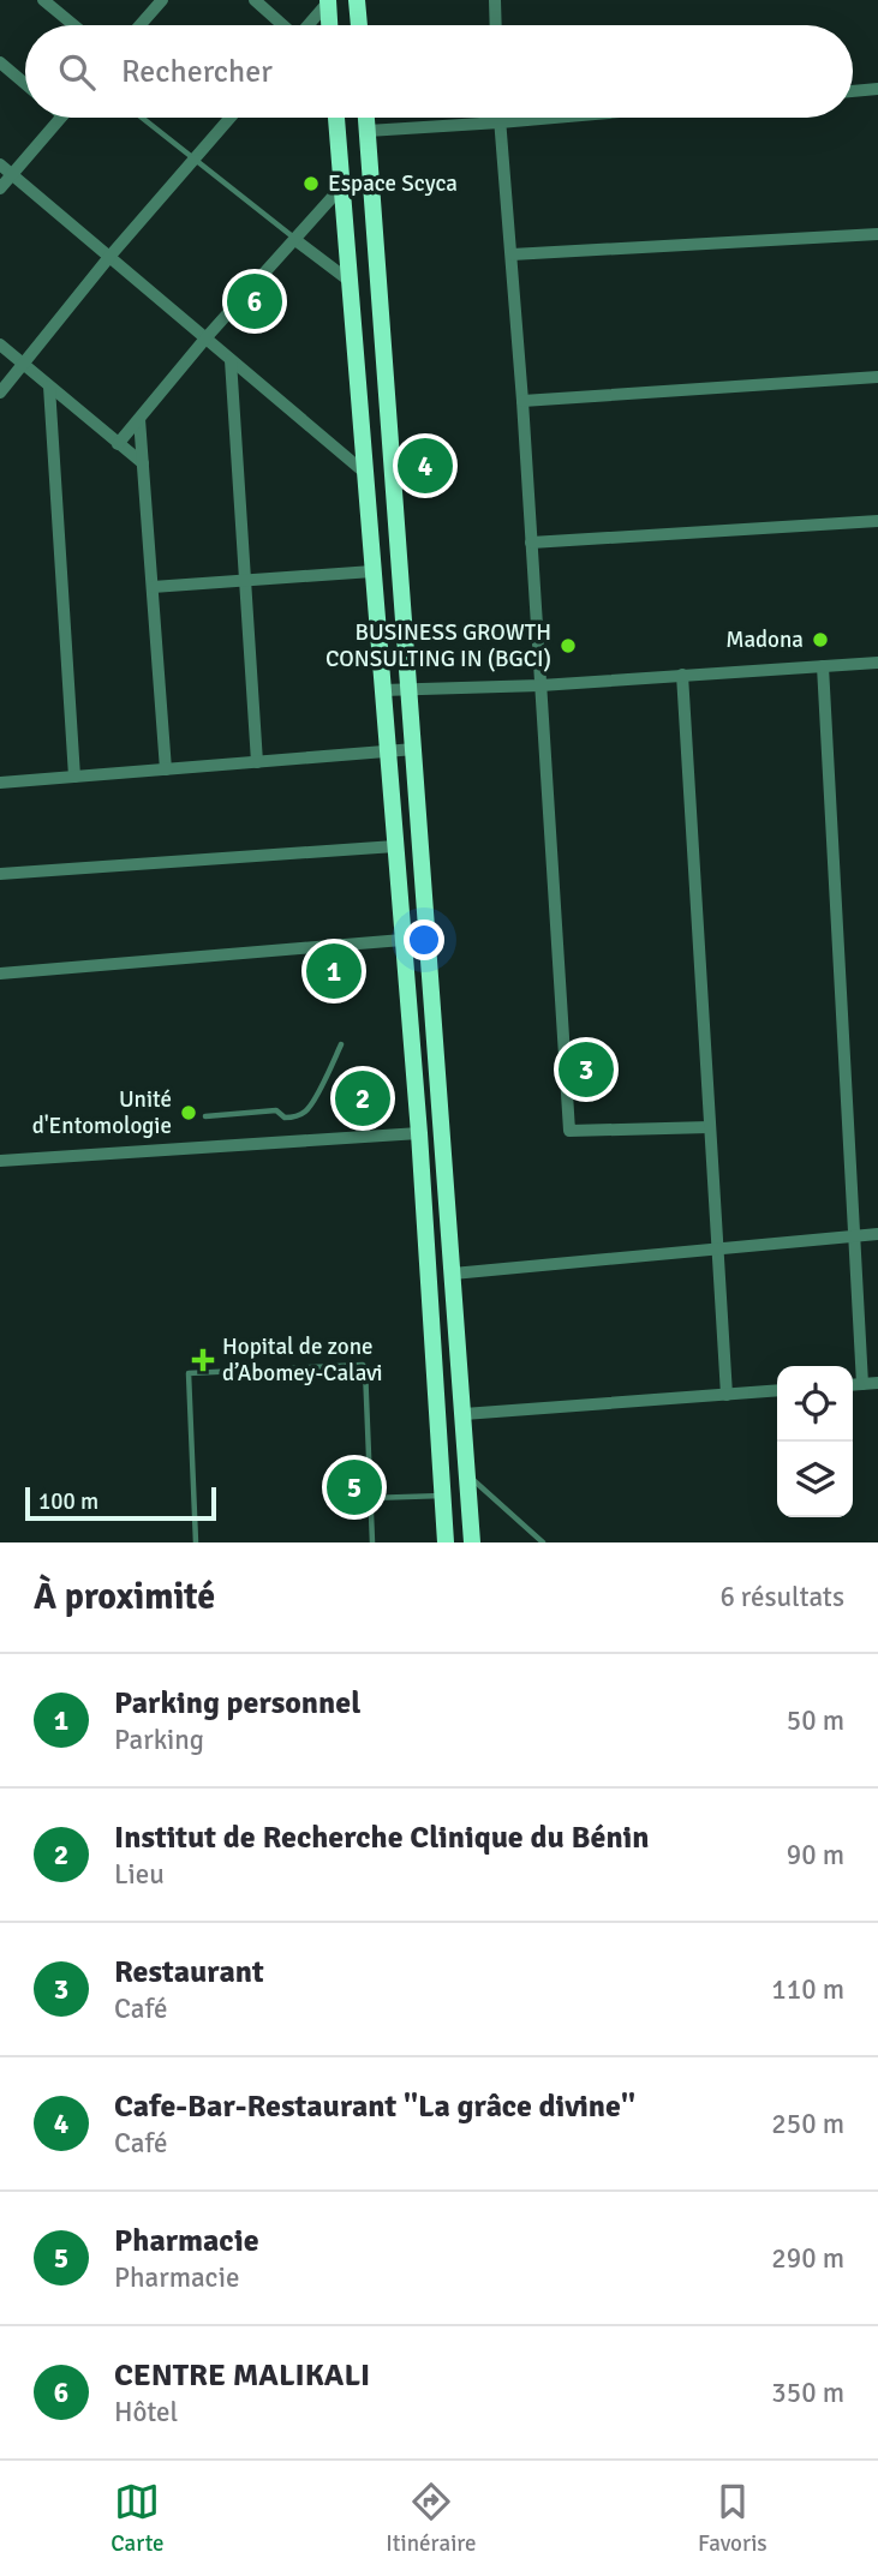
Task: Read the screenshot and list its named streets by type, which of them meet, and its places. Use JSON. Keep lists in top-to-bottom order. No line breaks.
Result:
{"places":{"other":["Espace Scyca","Madona","BUSINESS GROWTH CONSULTING IN (BGCI)","Unité d'Entomologie"],"health":["Hopital de zone d’Abomey-Calavi"]},"scale_bar":"100 m","page":{"search":"Rechercher","pins":["6","4","1","3","2","5"],"scale":"100 m","heading":["À proximité","6 résultats"],"list":[{"mark":"1","name":"Parking personnel","note":"Parking","value":"50 m"},{"mark":"2","name":"Institut de Recherche Clinique du Bénin","note":"Lieu","value":"90 m"},{"mark":"3","name":"Restaurant","note":"Café","value":"110 m"},{"mark":"4","name":"Cafe-Bar-Restaurant ''La grâce divine''","note":"Café","value":"250 m"},{"mark":"5","name":"Pharmacie","note":"Pharmacie","value":"290 m"},{"mark":"6","name":"CENTRE MALIKALI","note":"Hôtel","value":"350 m"}],"nav":["Carte","Itinéraire","Favoris"]}}
